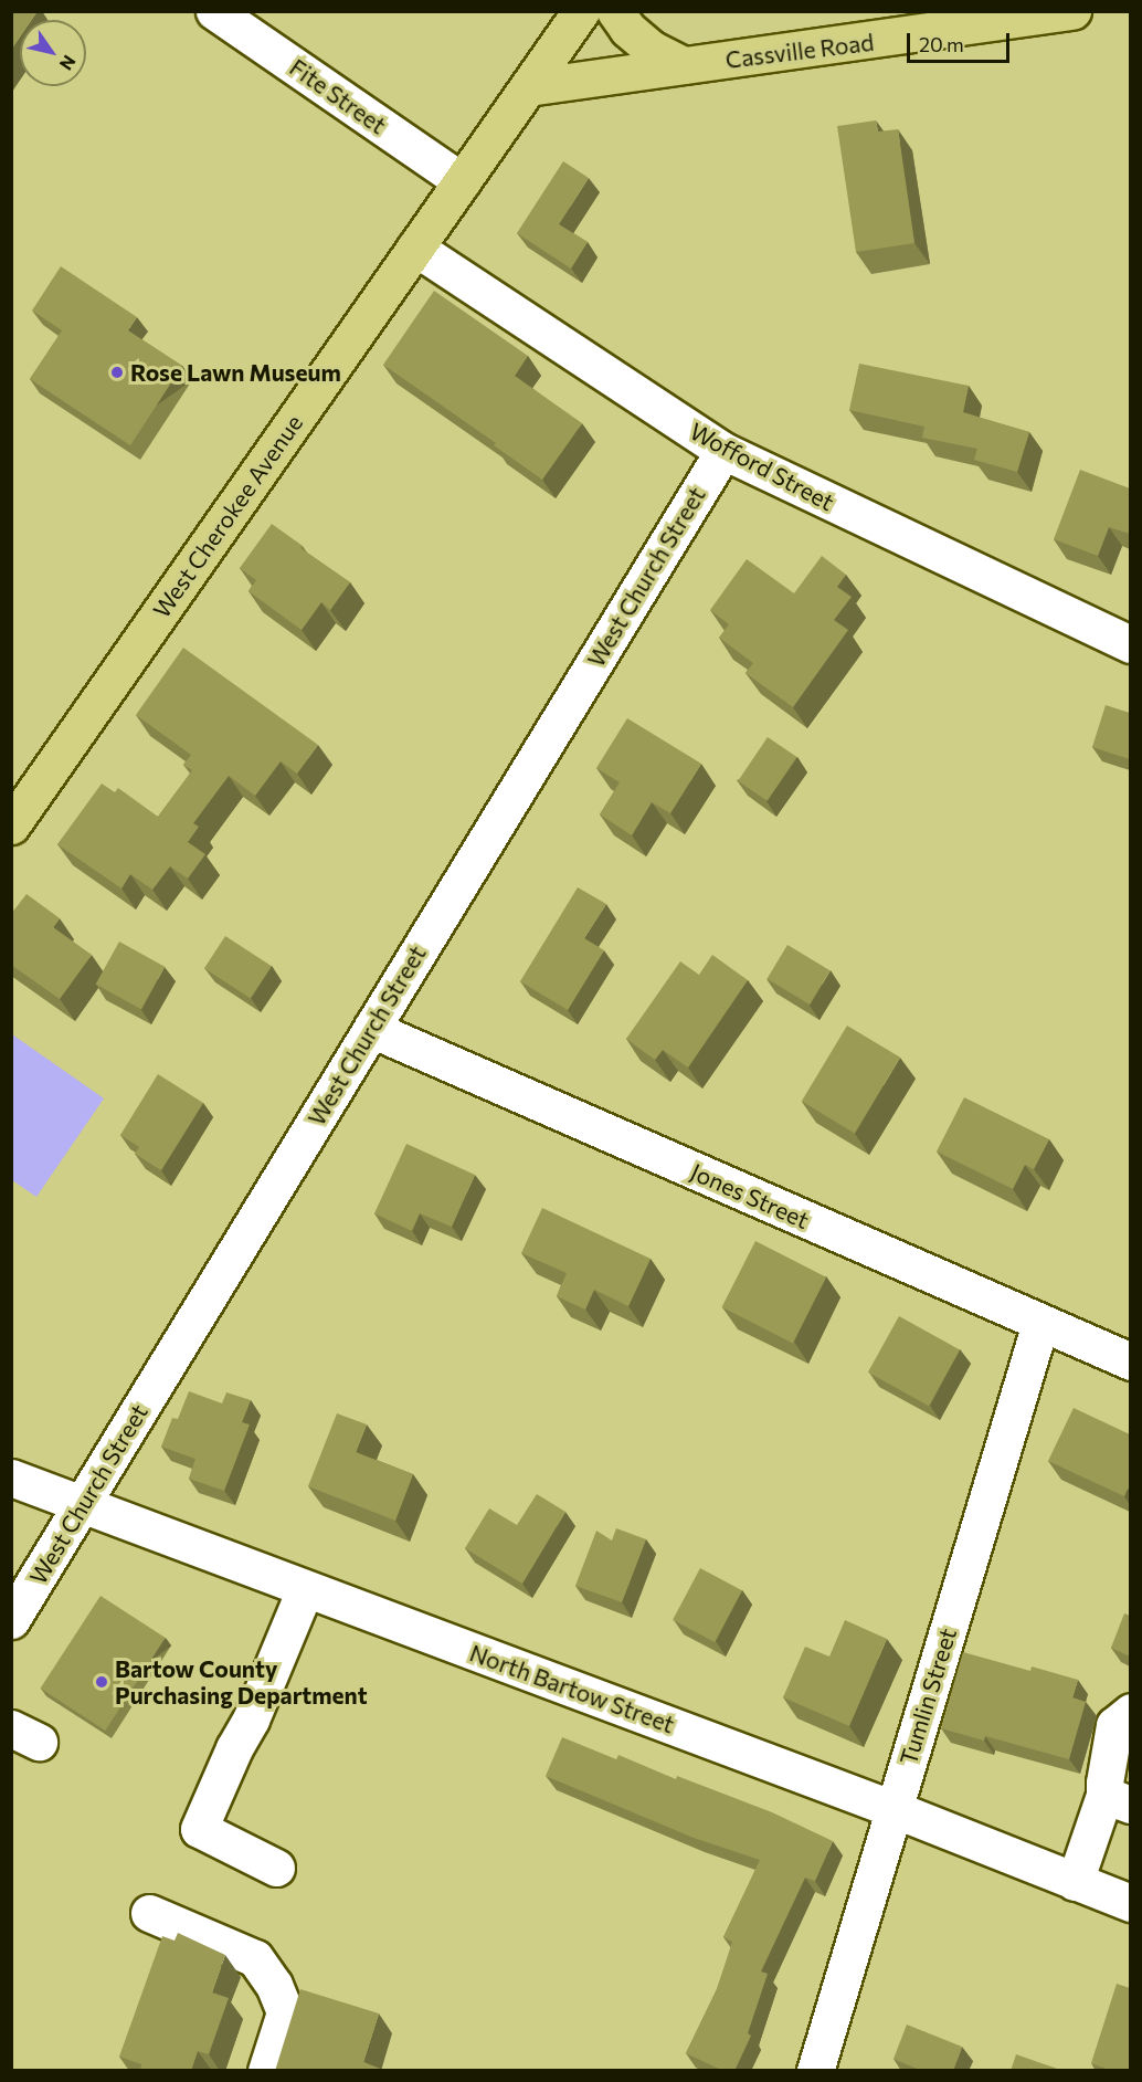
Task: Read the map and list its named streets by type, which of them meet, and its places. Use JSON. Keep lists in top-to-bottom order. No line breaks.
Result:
{"streets":{"main road":["Cassville Road","West Cherokee Avenue"],"street":["Fite Street","Wofford Street","West Church Street","Jones Street","North Bartow Street","Tumlin Street"]},"crossings":[["Cassville Road","West Cherokee Avenue"],["Fite Street","West Cherokee Avenue"],["Wofford Street","West Cherokee Avenue"],["Wofford Street","West Church Street"],["West Church Street","Jones Street"],["West Church Street","North Bartow Street"],["Jones Street","Tumlin Street"],["North Bartow Street","Tumlin Street"]],"places":["Rose Lawn Museum","Bartow County Purchasing Department"],"scale_bar":"20 m","north":"bottom right"}
